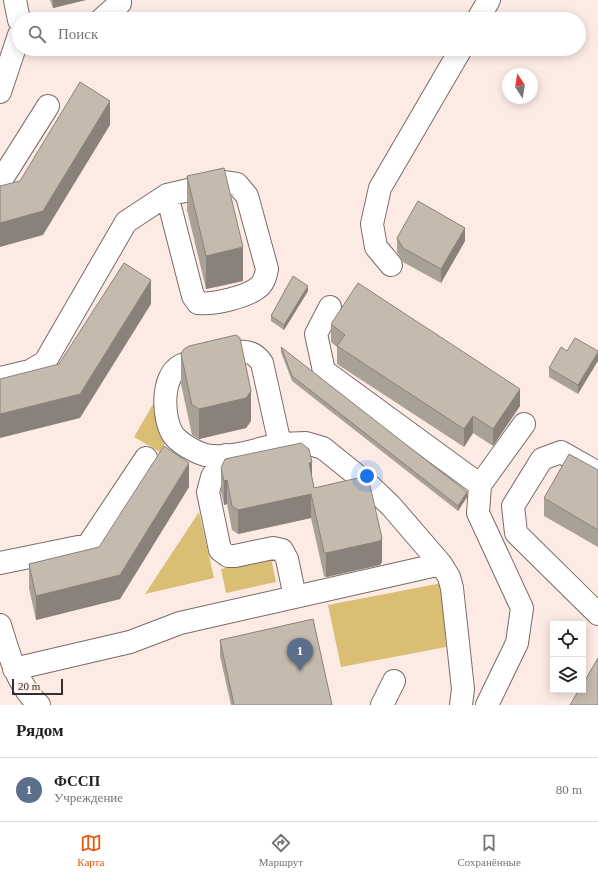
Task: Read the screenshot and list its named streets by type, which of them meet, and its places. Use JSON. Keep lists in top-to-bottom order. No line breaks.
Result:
{"scale_bar":"20 m","north":"top","page":{"search":"Поиск","pins":"1","scale":"20 m","heading":"Рядом","list":[{"mark":"1","name":"ФССП","note":"Учреждение","value":"80 m"}],"nav":["Карта","Маршрут","Сохранённые"]}}
